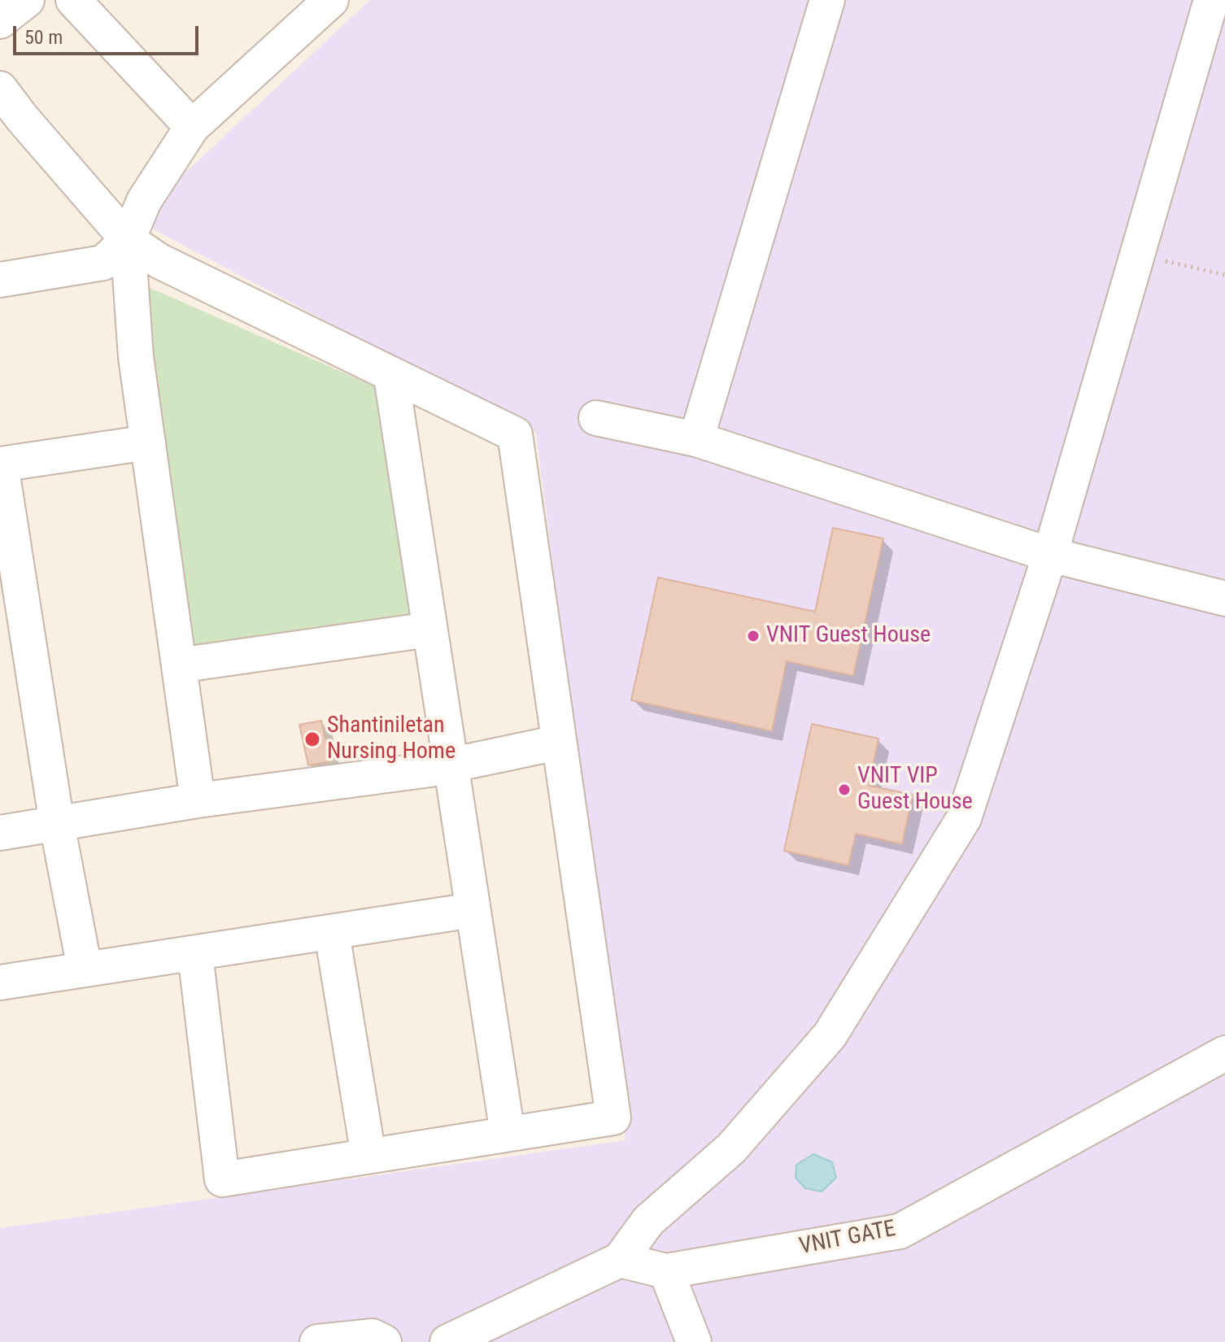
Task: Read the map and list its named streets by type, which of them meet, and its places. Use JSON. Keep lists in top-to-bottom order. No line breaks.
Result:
{"streets":{"street":["VNIT GATE"]},"places":["VNIT Guest House","Shantiniletan Nursing Home","VNIT VIP Guest House"],"scale_bar":"50 m"}
